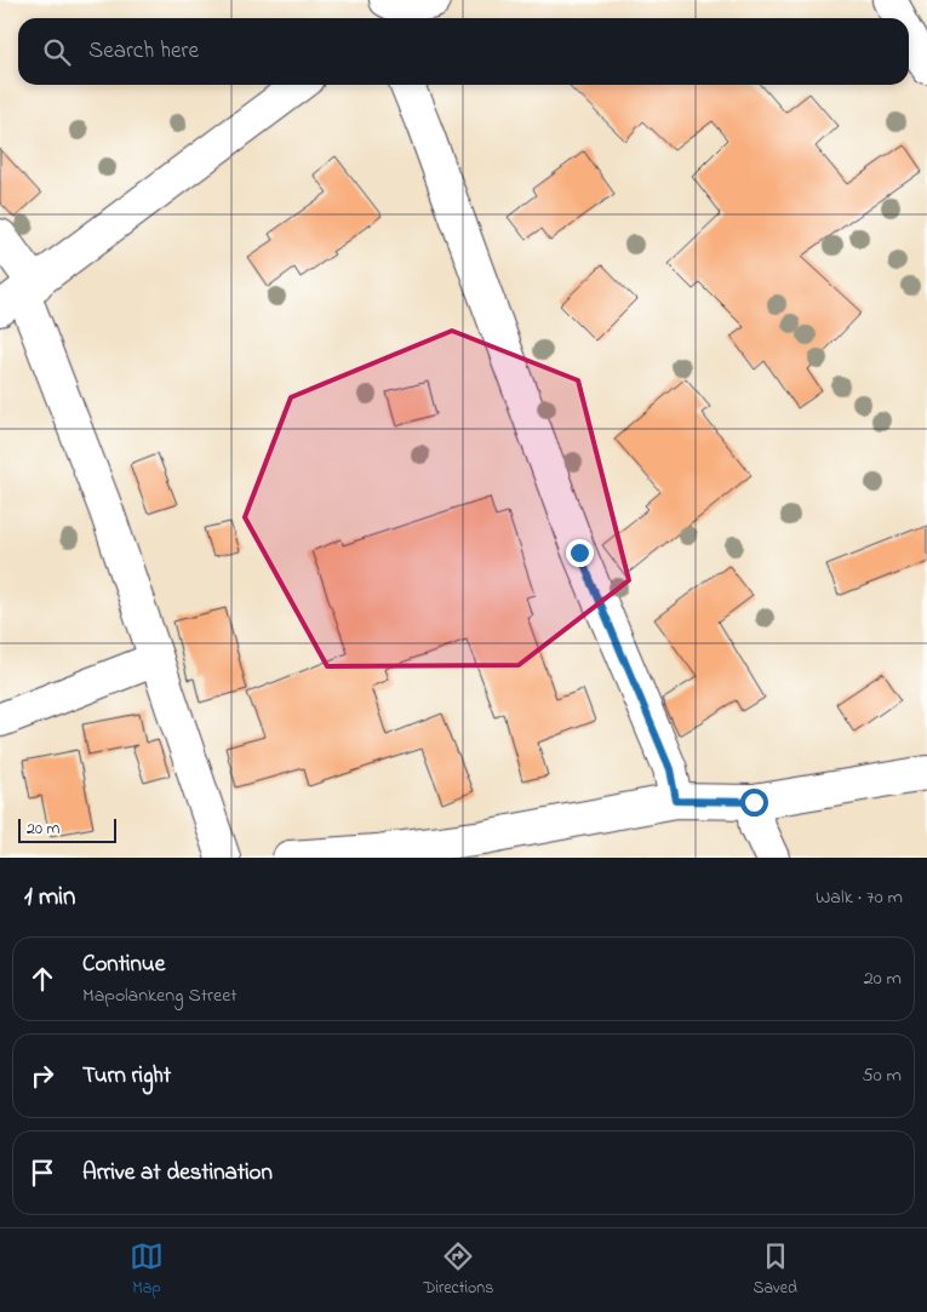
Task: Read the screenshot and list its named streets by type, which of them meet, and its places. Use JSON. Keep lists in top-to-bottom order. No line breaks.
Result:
{"scale_bar":"20 m","page":{"search":"Search here","scale":"20 m","heading":["1 min","Walk · 70 m"],"list":[["Continue","Mapolankeng Street","20 m"],["Turn right","50 m"],"Arrive at destination"],"nav":["Map","Directions","Saved"]}}
